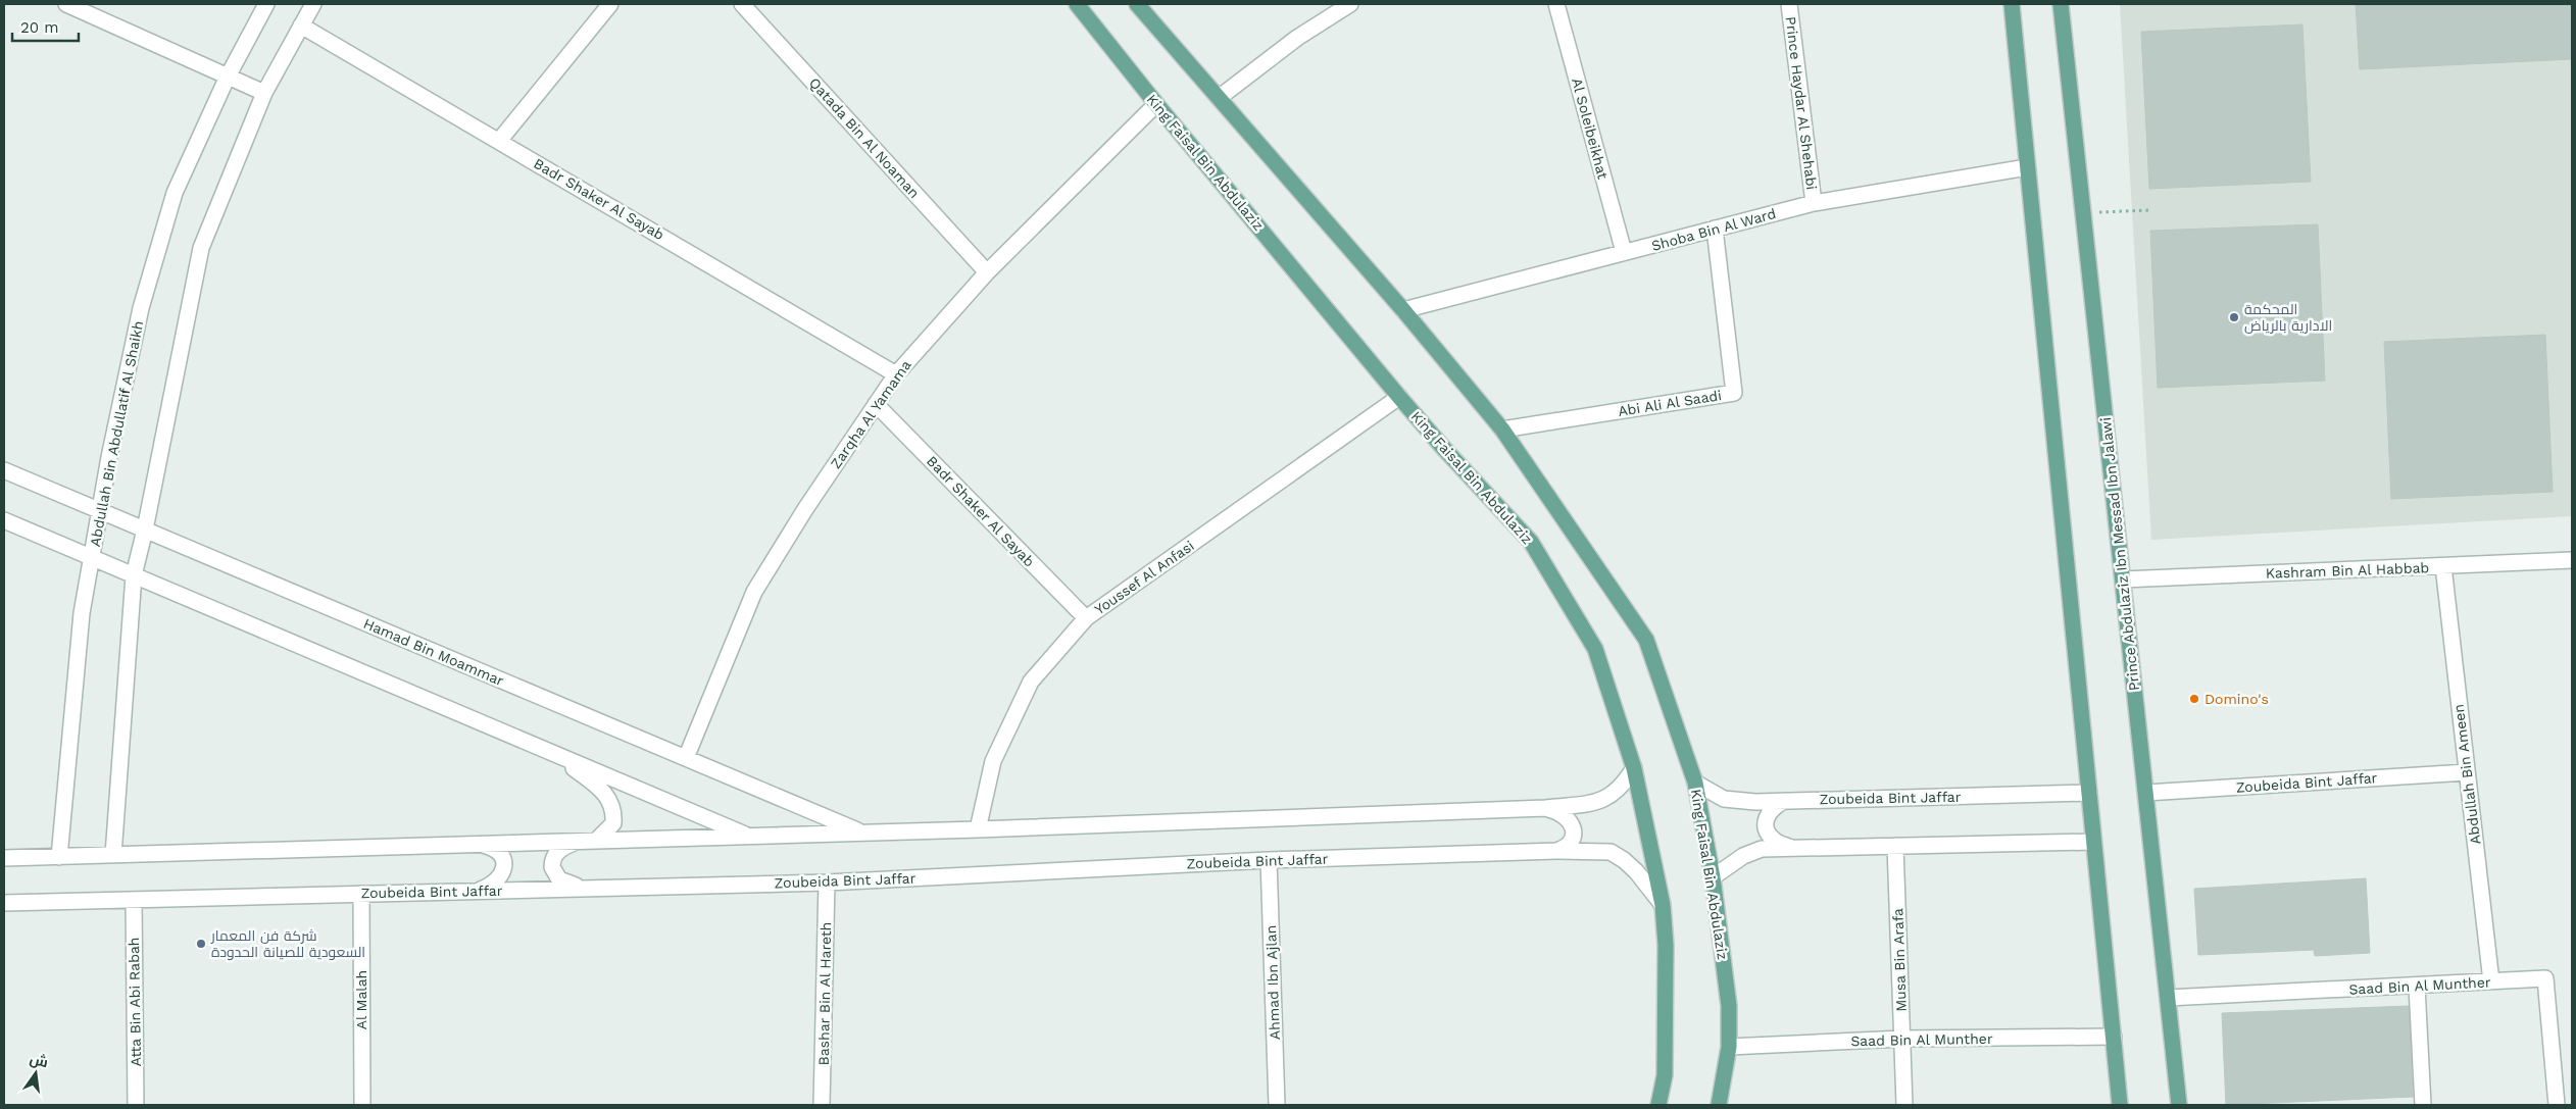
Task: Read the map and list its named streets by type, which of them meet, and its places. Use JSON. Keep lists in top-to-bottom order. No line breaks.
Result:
{"streets":{"main road":["King Faisal Bin Abdulaziz","Prince Abdulaziz Ibn Messad Ibn Jalawi"],"street":["Prince Haydar Al Shehabi","Al Soleibeikhat","Qatada Bin Al Noaman","Badr Shaker Al Sayab","Shoba Bin Al Ward","Abi Ali Al Saadi","Zarqha Al Yamama","Abdullah Bin Abdullatif Al Shaikh","Kashram Bin Al Habbab","Youssef Al Anfasi","Hamad Bin Moammar","Abdullah Bin Ameen","Zoubeida Bint Jaffar","Musa Bin Arafa","Ahmad Ibn Ajlan","Saad Bin Al Munther","Bashar Bin Al Hareth","Al Malah","Atta Bin Abi Rabah"]},"crossings":[["Prince Haydar Al Shehabi","Shoba Bin Al Ward"],["Al Soleibeikhat","Shoba Bin Al Ward"],["Qatada Bin Al Noaman","Zarqha Al Yamama"],["King Faisal Bin Abdulaziz","Shoba Bin Al Ward"],["King Faisal Bin Abdulaziz","Abi Ali Al Saadi"],["King Faisal Bin Abdulaziz","Zarqha Al Yamama"],["King Faisal Bin Abdulaziz","Youssef Al Anfasi"],["King Faisal Bin Abdulaziz","Zoubeida Bint Jaffar"],["King Faisal Bin Abdulaziz","Saad Bin Al Munther"],["Badr Shaker Al Sayab","Zarqha Al Yamama"],["Badr Shaker Al Sayab","Youssef Al Anfasi"],["Shoba Bin Al Ward","Abi Ali Al Saadi"],["Zarqha Al Yamama","Hamad Bin Moammar"],["Abdullah Bin Abdullatif Al Shaikh","Hamad Bin Moammar"],["Prince Abdulaziz Ibn Messad Ibn Jalawi","Kashram Bin Al Habbab"],["Prince Abdulaziz Ibn Messad Ibn Jalawi","Zoubeida Bint Jaffar"],["Prince Abdulaziz Ibn Messad Ibn Jalawi","Saad Bin Al Munther"],["Kashram Bin Al Habbab","Abdullah Bin Ameen"],["Abdullah Bin Ameen","Zoubeida Bint Jaffar"],["Abdullah Bin Ameen","Saad Bin Al Munther"],["Zoubeida Bint Jaffar","Ahmad Ibn Ajlan"],["Zoubeida Bint Jaffar","Bashar Bin Al Hareth"],["Zoubeida Bint Jaffar","Al Malah"],["Zoubeida Bint Jaffar","Atta Bin Abi Rabah"],["Musa Bin Arafa","Saad Bin Al Munther"]],"places":["المحكمة الادارية بالرياض","Domino's","شركة فن المعمار السعودية للصيانة الحدودة"],"scale_bar":"20 m","north":"top"}
